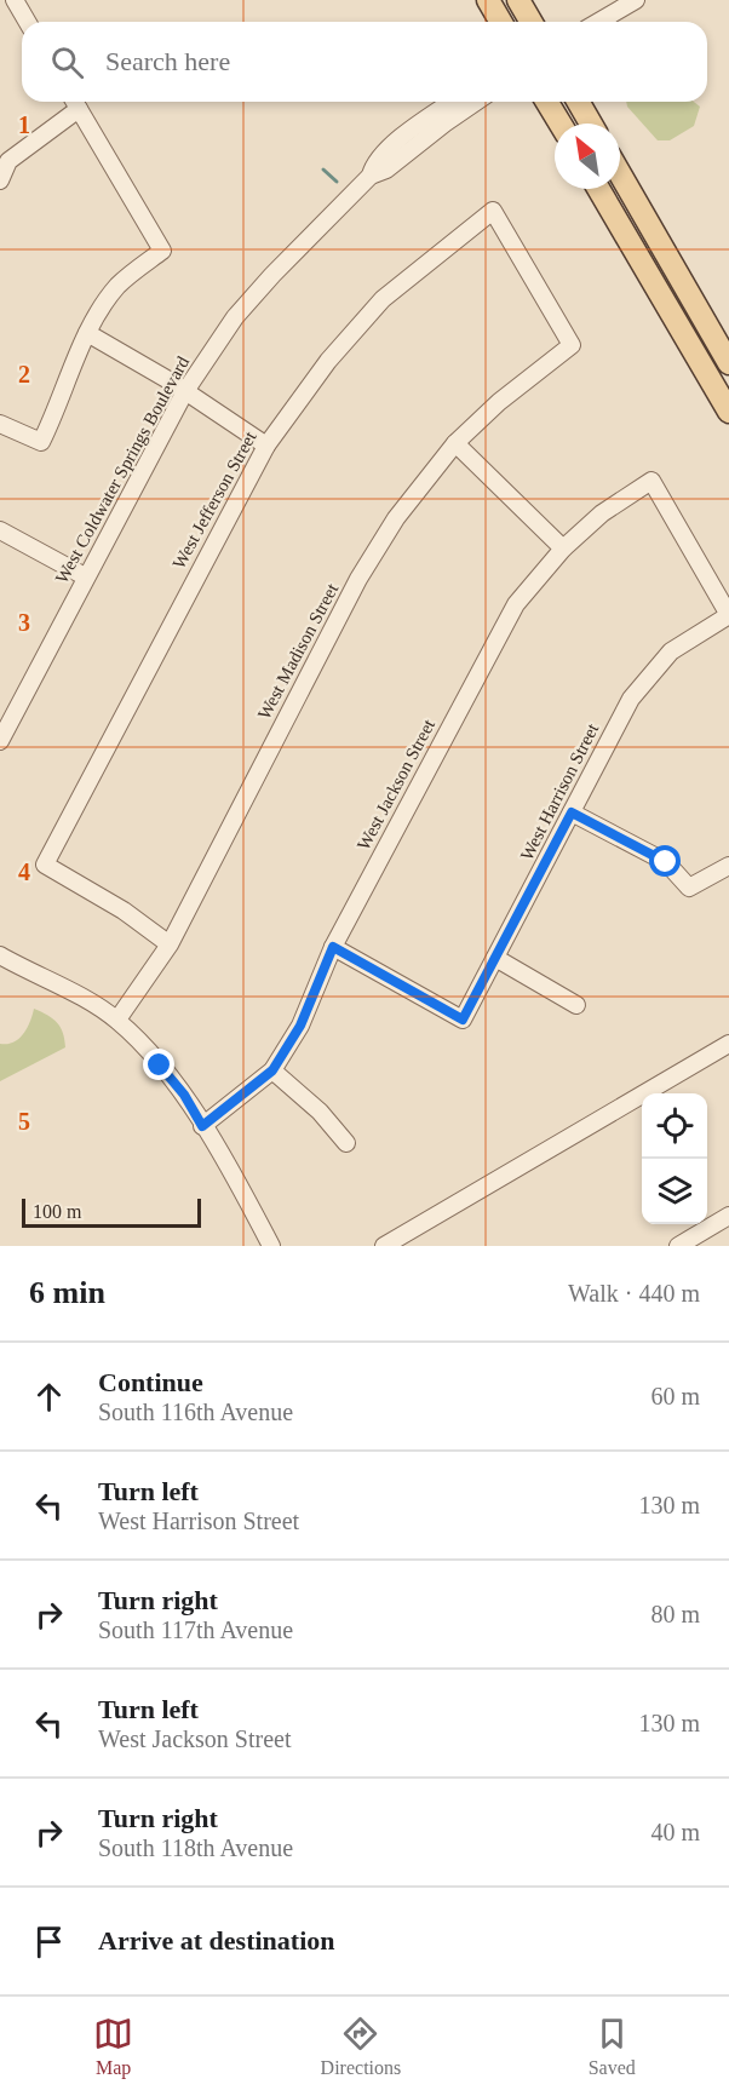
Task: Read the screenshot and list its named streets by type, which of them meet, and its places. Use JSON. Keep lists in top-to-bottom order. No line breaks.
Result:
{"streets":{"street":["West Coldwater Springs Boulevard","West Jefferson Street","West Madison Street","West Jackson Street","West Harrison Street"]},"crossings":[["West Jefferson Street","West Madison Street"],["West Jackson Street","West Harrison Street"]],"scale_bar":"100 m","north":"top left","page":{"search":"Search here","scale":"100 m","heading":["6 min","Walk · 440 m"],"list":[["Continue","South 116th Avenue","60 m"],["Turn left","West Harrison Street","130 m"],["Turn right","South 117th Avenue","80 m"],["Turn left","West Jackson Street","130 m"],["Turn right","South 118th Avenue","40 m"],"Arrive at destination"],"nav":["Map","Directions","Saved"]},"grid":{"rows":["1","2","3","4","5"]}}
